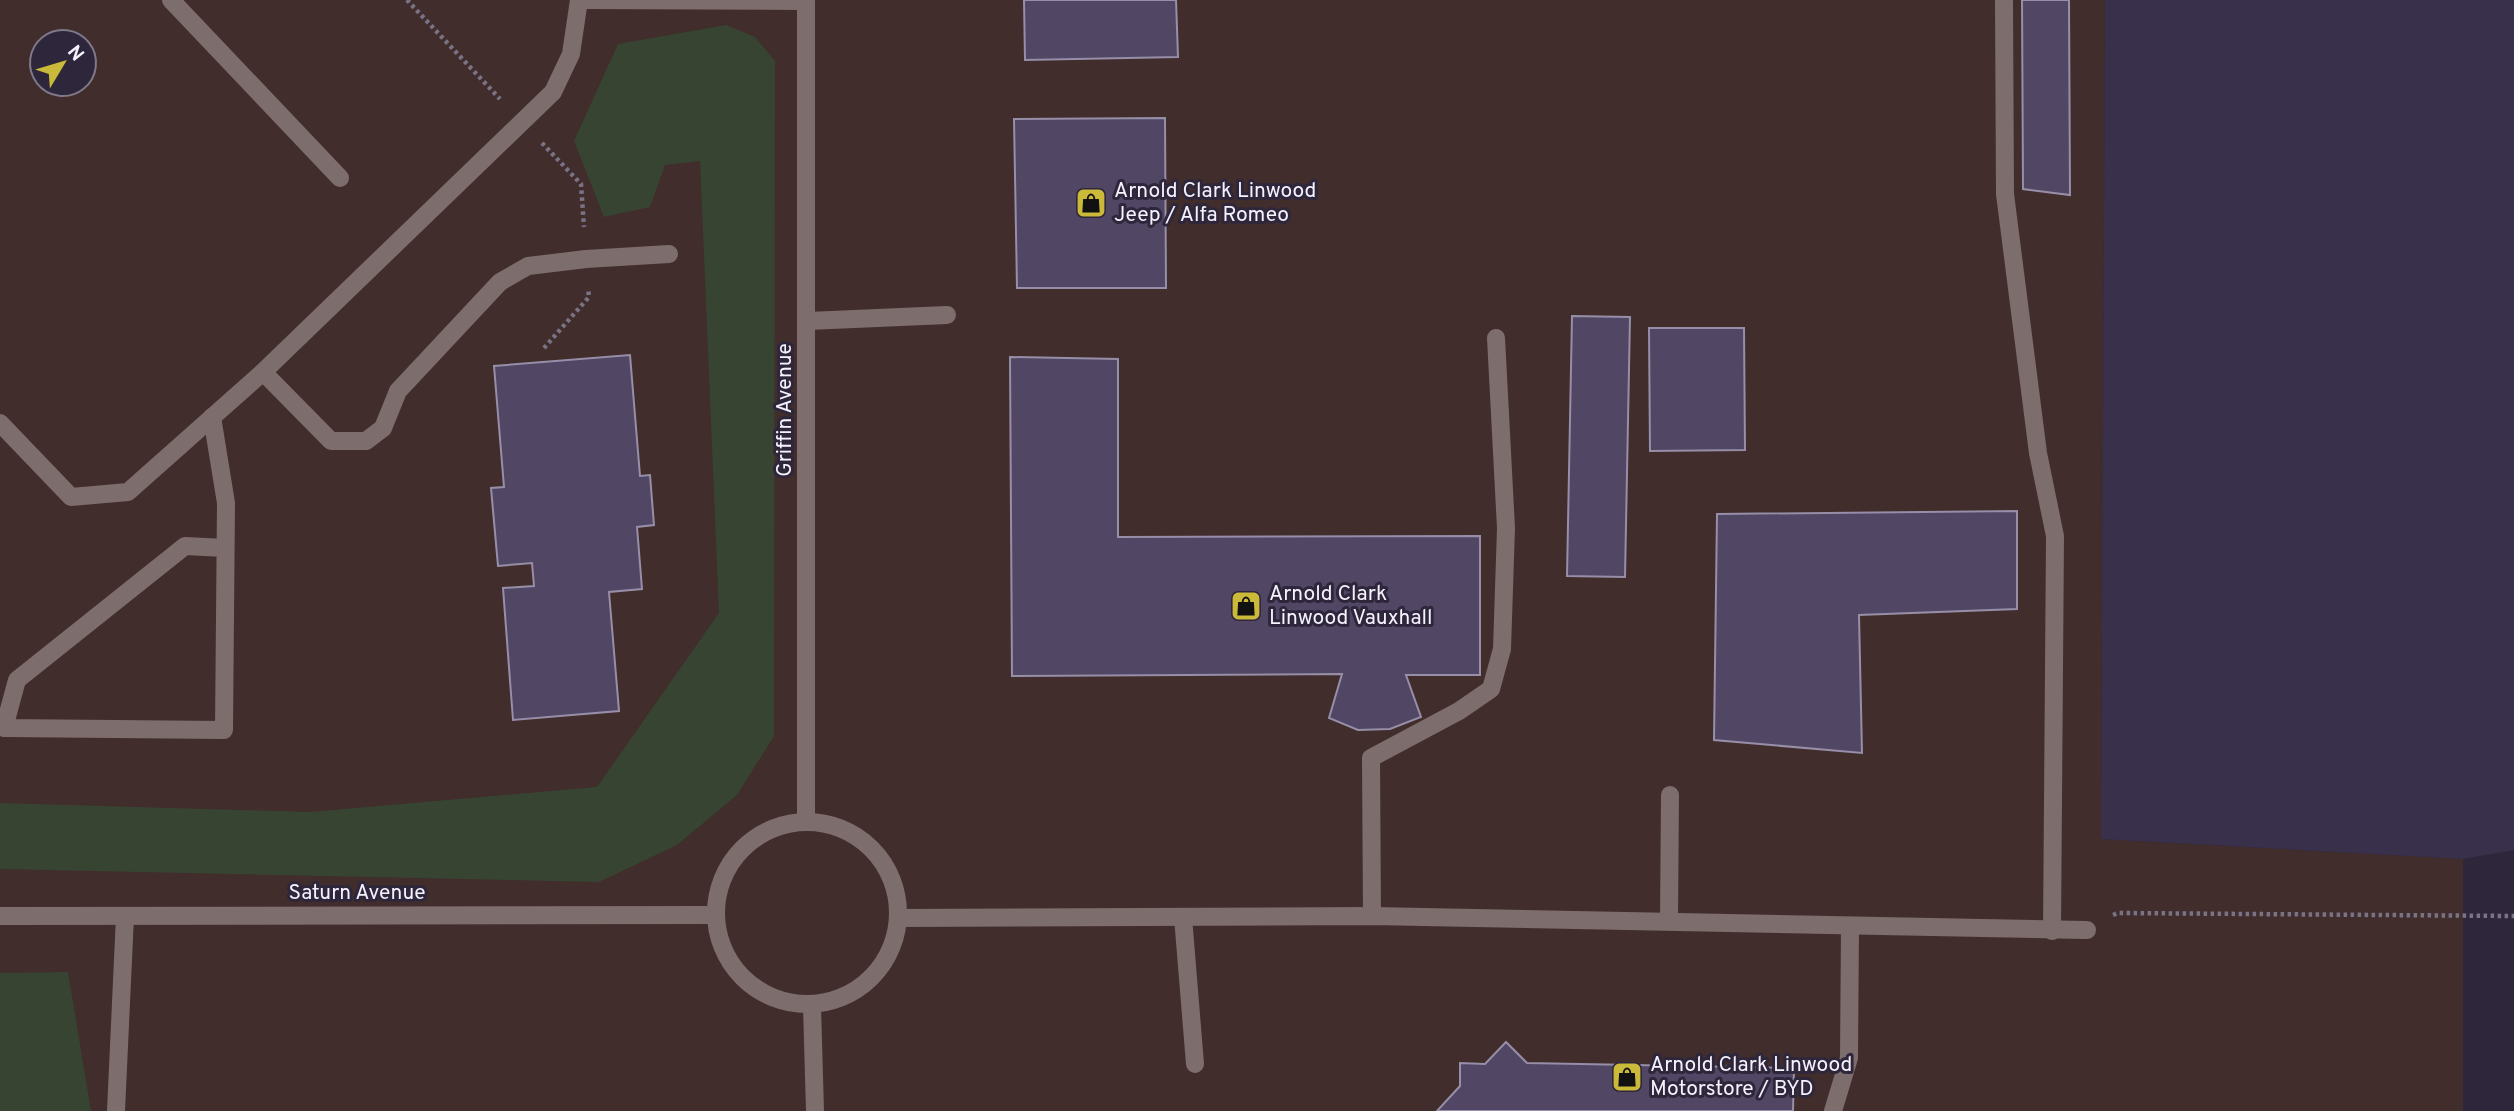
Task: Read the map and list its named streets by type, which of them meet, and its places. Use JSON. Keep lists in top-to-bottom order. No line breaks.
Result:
{"streets":{"street":["Griffin Avenue","Saturn Avenue"]},"crossings":[["Griffin Avenue","Saturn Avenue"]],"places":{"shop":["Arnold Clark Linwood Jeep / Alfa Romeo","Arnold Clark Linwood Vauxhall","Arnold Clark Linwood Motorstore / BYD"]},"north":"top right"}
